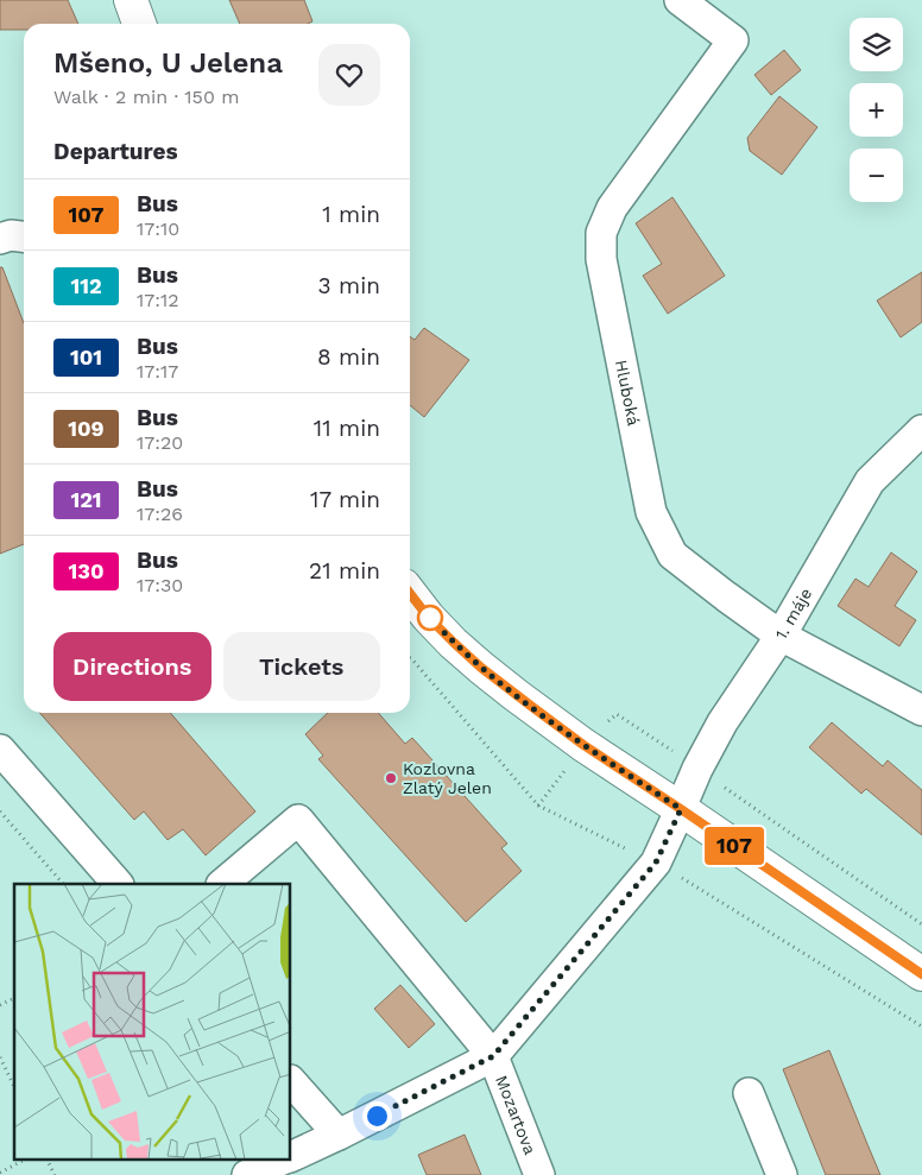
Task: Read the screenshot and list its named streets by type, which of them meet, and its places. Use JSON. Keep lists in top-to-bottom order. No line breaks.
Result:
{"streets":{"street":["Hluboká","1. máje","Mozartova"]},"crossings":[["Hluboká","1. máje"],["1. máje","Mozartova"]],"places":["Kozlovna Zlatý Jelen"],"lines":["bus line 107"],"page":{"on_map":"107","map_buttons":["+","−"],"heading":[["Mšeno, U Jelena","Walk · 2 min · 150 m"],"Departures"],"list":[{"mark":"107","name":"Bus","note":"17:10","value":"1 min"},{"mark":"112","name":"Bus","note":"17:12","value":"3 min"},{"mark":"101","name":"Bus","note":"17:17","value":"8 min"},{"mark":"109","name":"Bus","note":"17:20","value":"11 min"},{"mark":"121","name":"Bus","note":"17:26","value":"17 min"},{"mark":"130","name":"Bus","note":"17:30","value":"21 min"}],"buttons":["Directions","Tickets"]}}
